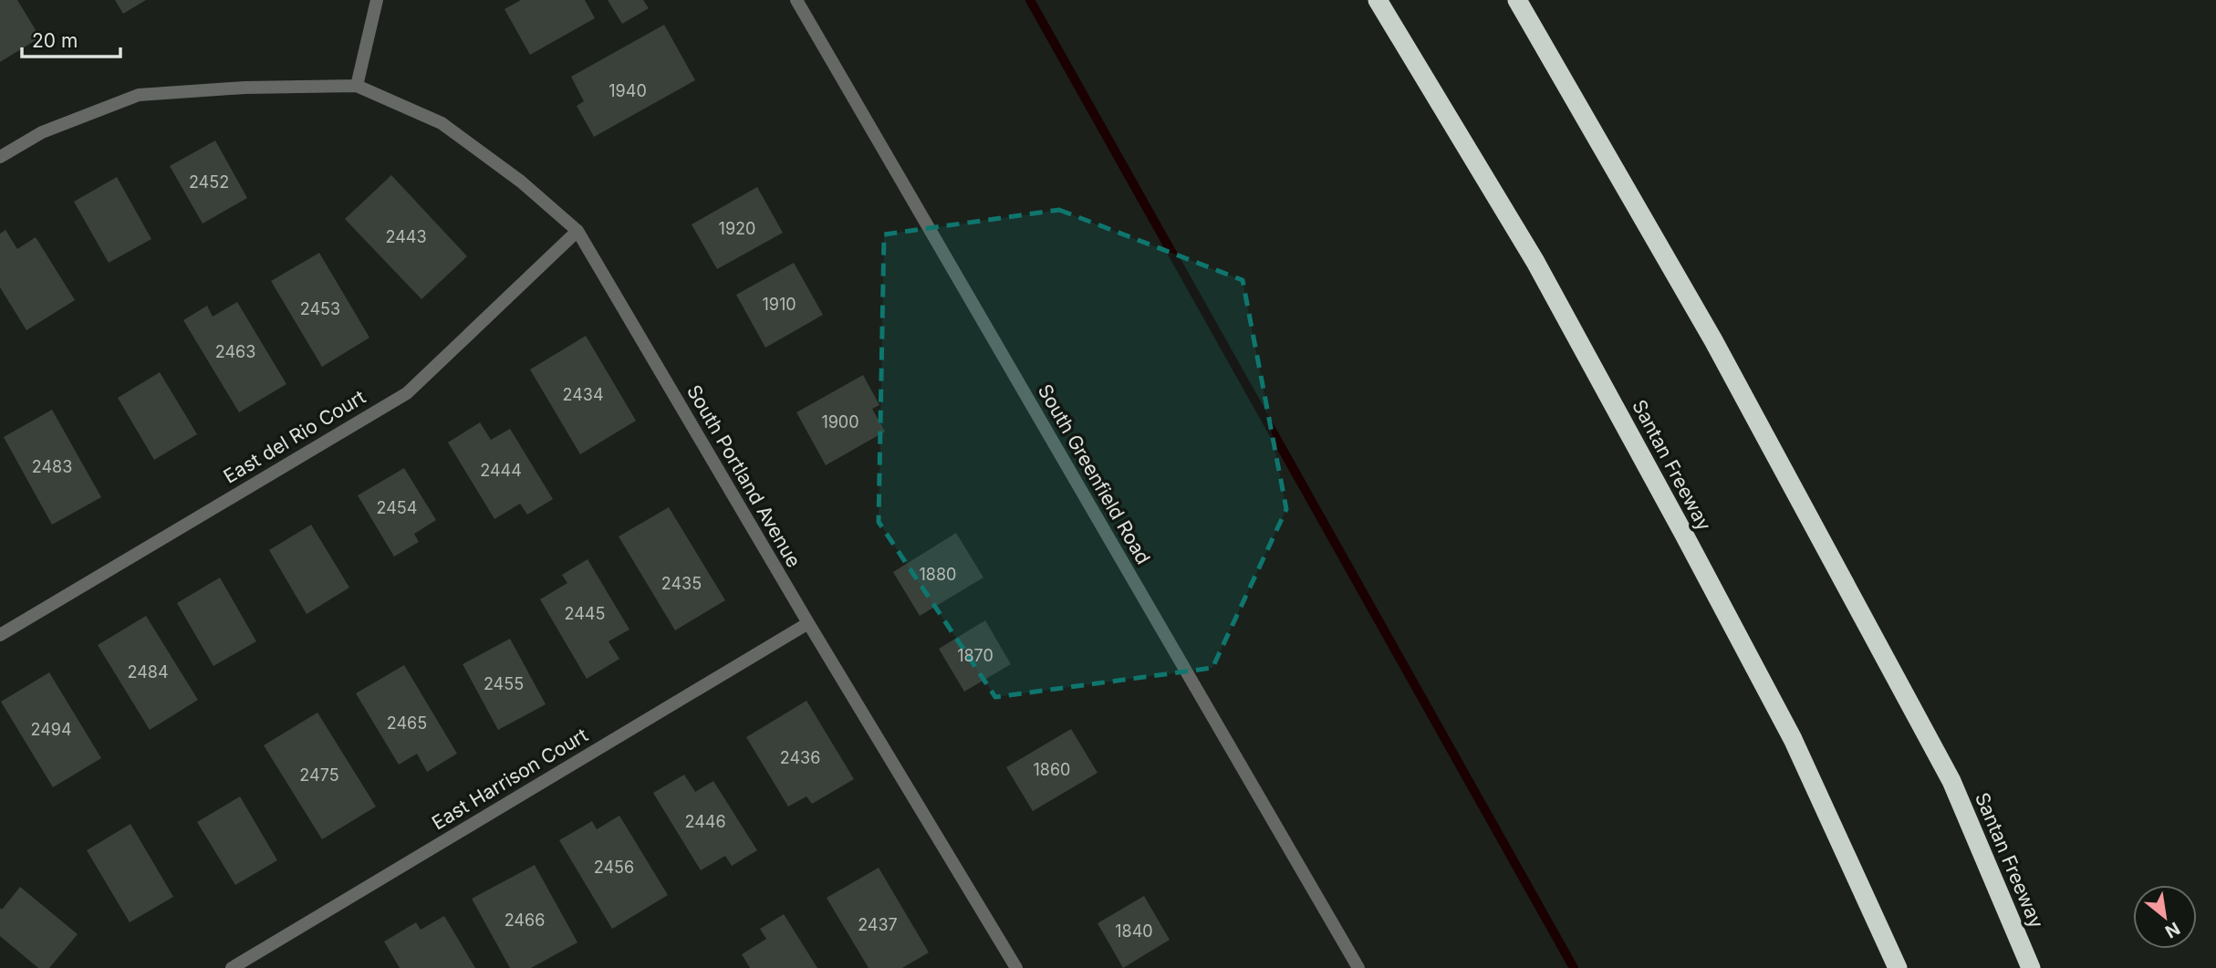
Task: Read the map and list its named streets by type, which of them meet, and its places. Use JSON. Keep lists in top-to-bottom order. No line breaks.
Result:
{"streets":{"highway":["Santan Freeway"],"street":["East del Rio Court","South Greenfield Road","South Portland Avenue","East Harrison Court"]},"crossings":[["East del Rio Court","South Portland Avenue"],["South Portland Avenue","East Harrison Court"]],"house_numbers":["1940","2452","1920","2443","1910","2453","2463","2434","1900","2483","2444","2454","1880","2435","2445","1870","2484","2455","2465","2494","2436","1860","2475","2446","2456","2466","2437","1840"],"scale_bar":"20 m","north":"bottom right"}
